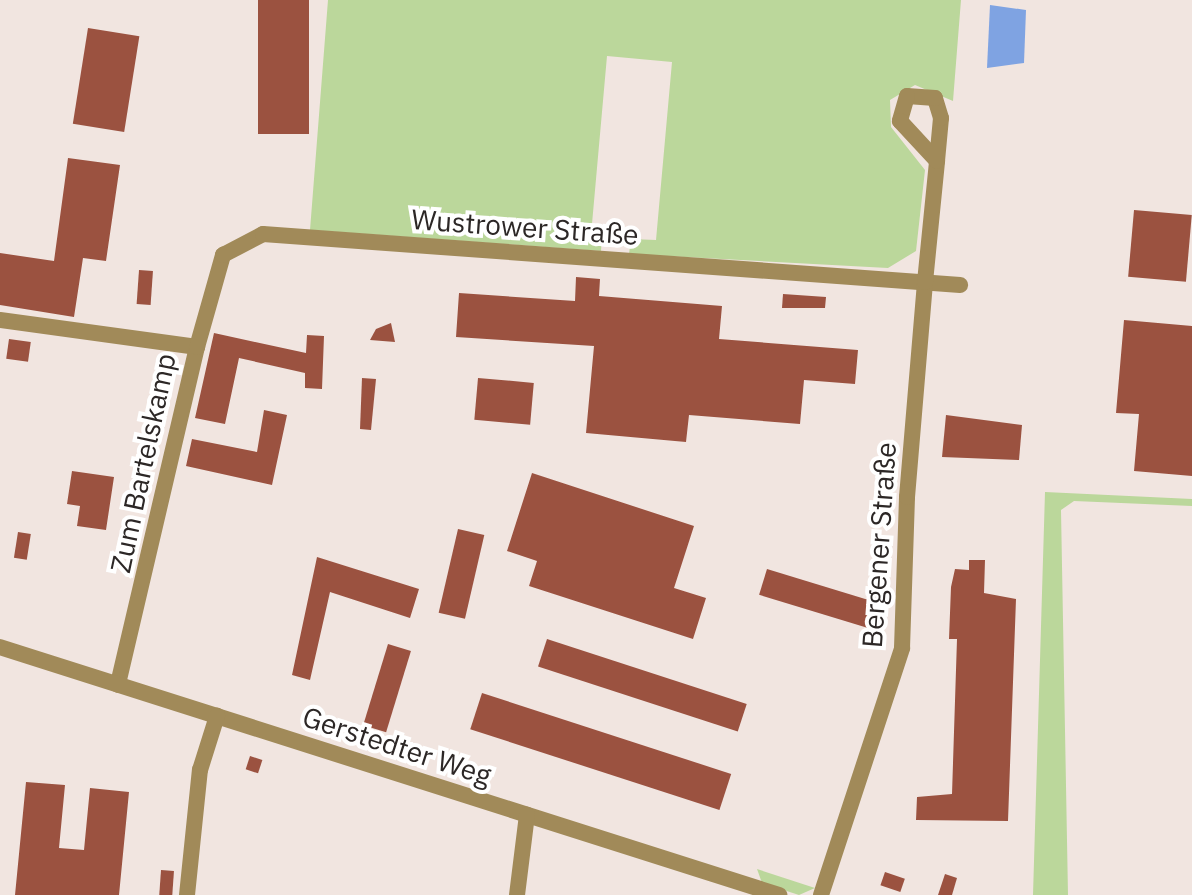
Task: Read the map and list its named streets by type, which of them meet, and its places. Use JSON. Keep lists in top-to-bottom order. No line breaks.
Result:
{"streets":{"street":["Wustrower Straße","Zum Bartelskamp","Bergener Straße","Gerstedter Weg"]},"crossings":[["Wustrower Straße","Zum Bartelskamp"],["Wustrower Straße","Bergener Straße"],["Zum Bartelskamp","Gerstedter Weg"]]}
